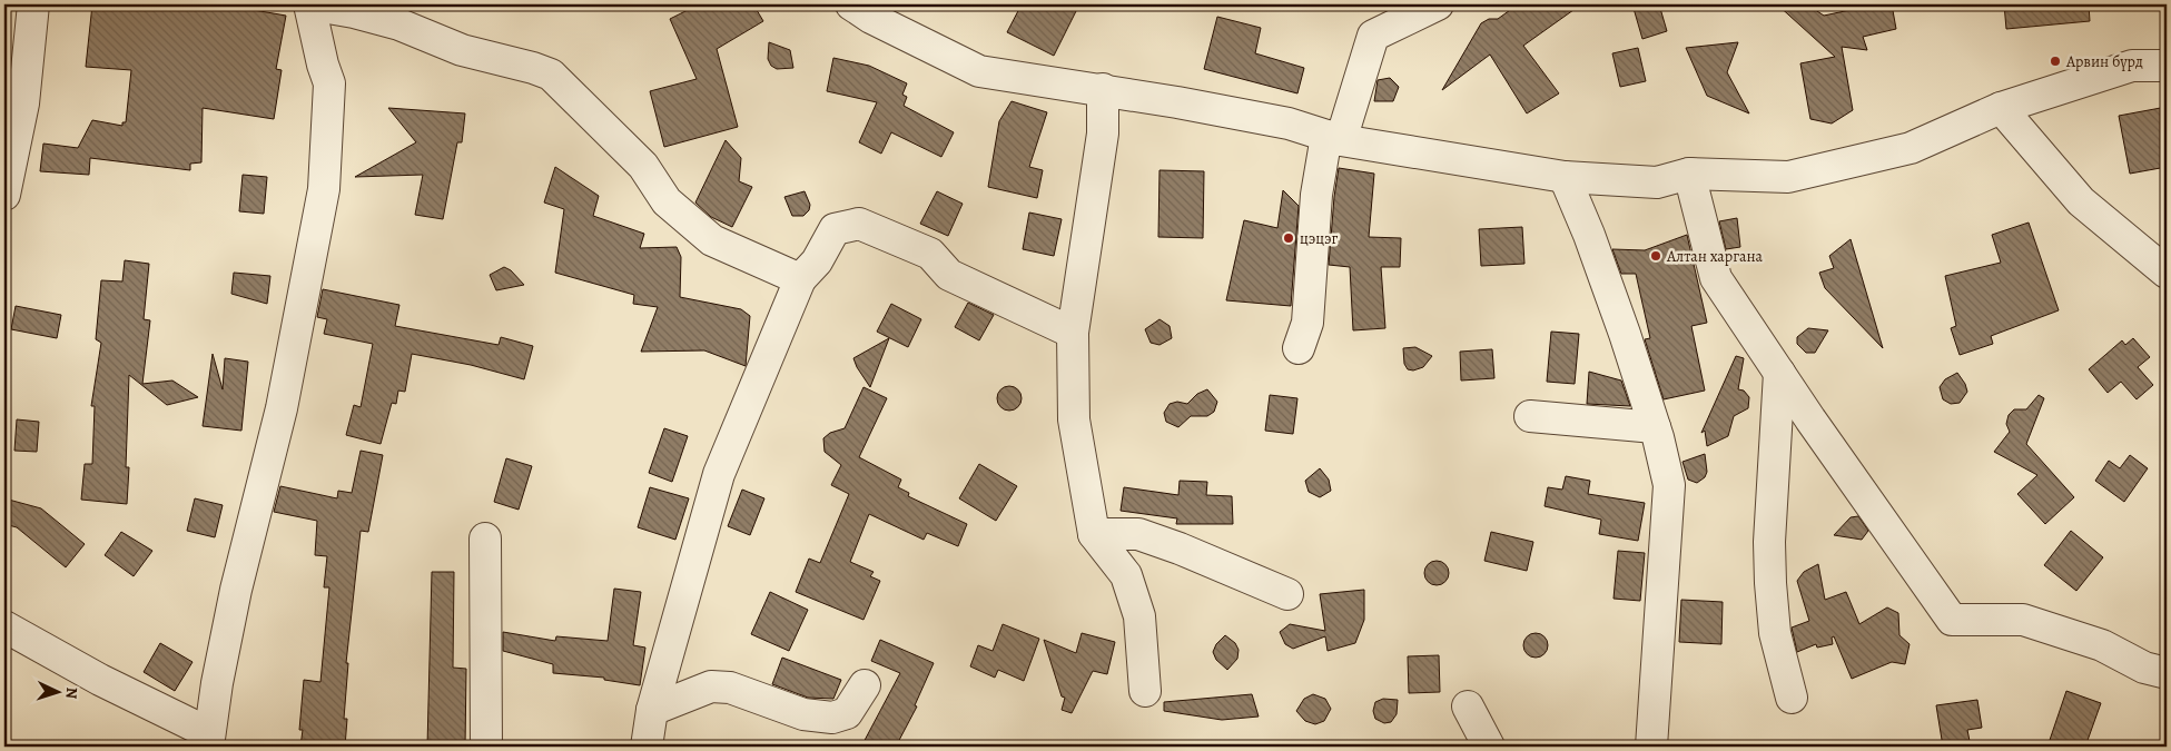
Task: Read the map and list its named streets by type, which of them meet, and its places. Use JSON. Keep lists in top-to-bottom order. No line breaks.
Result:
{"places":["Арвин бүрд","цэцэг","Алтан харгана"],"north":"right"}
